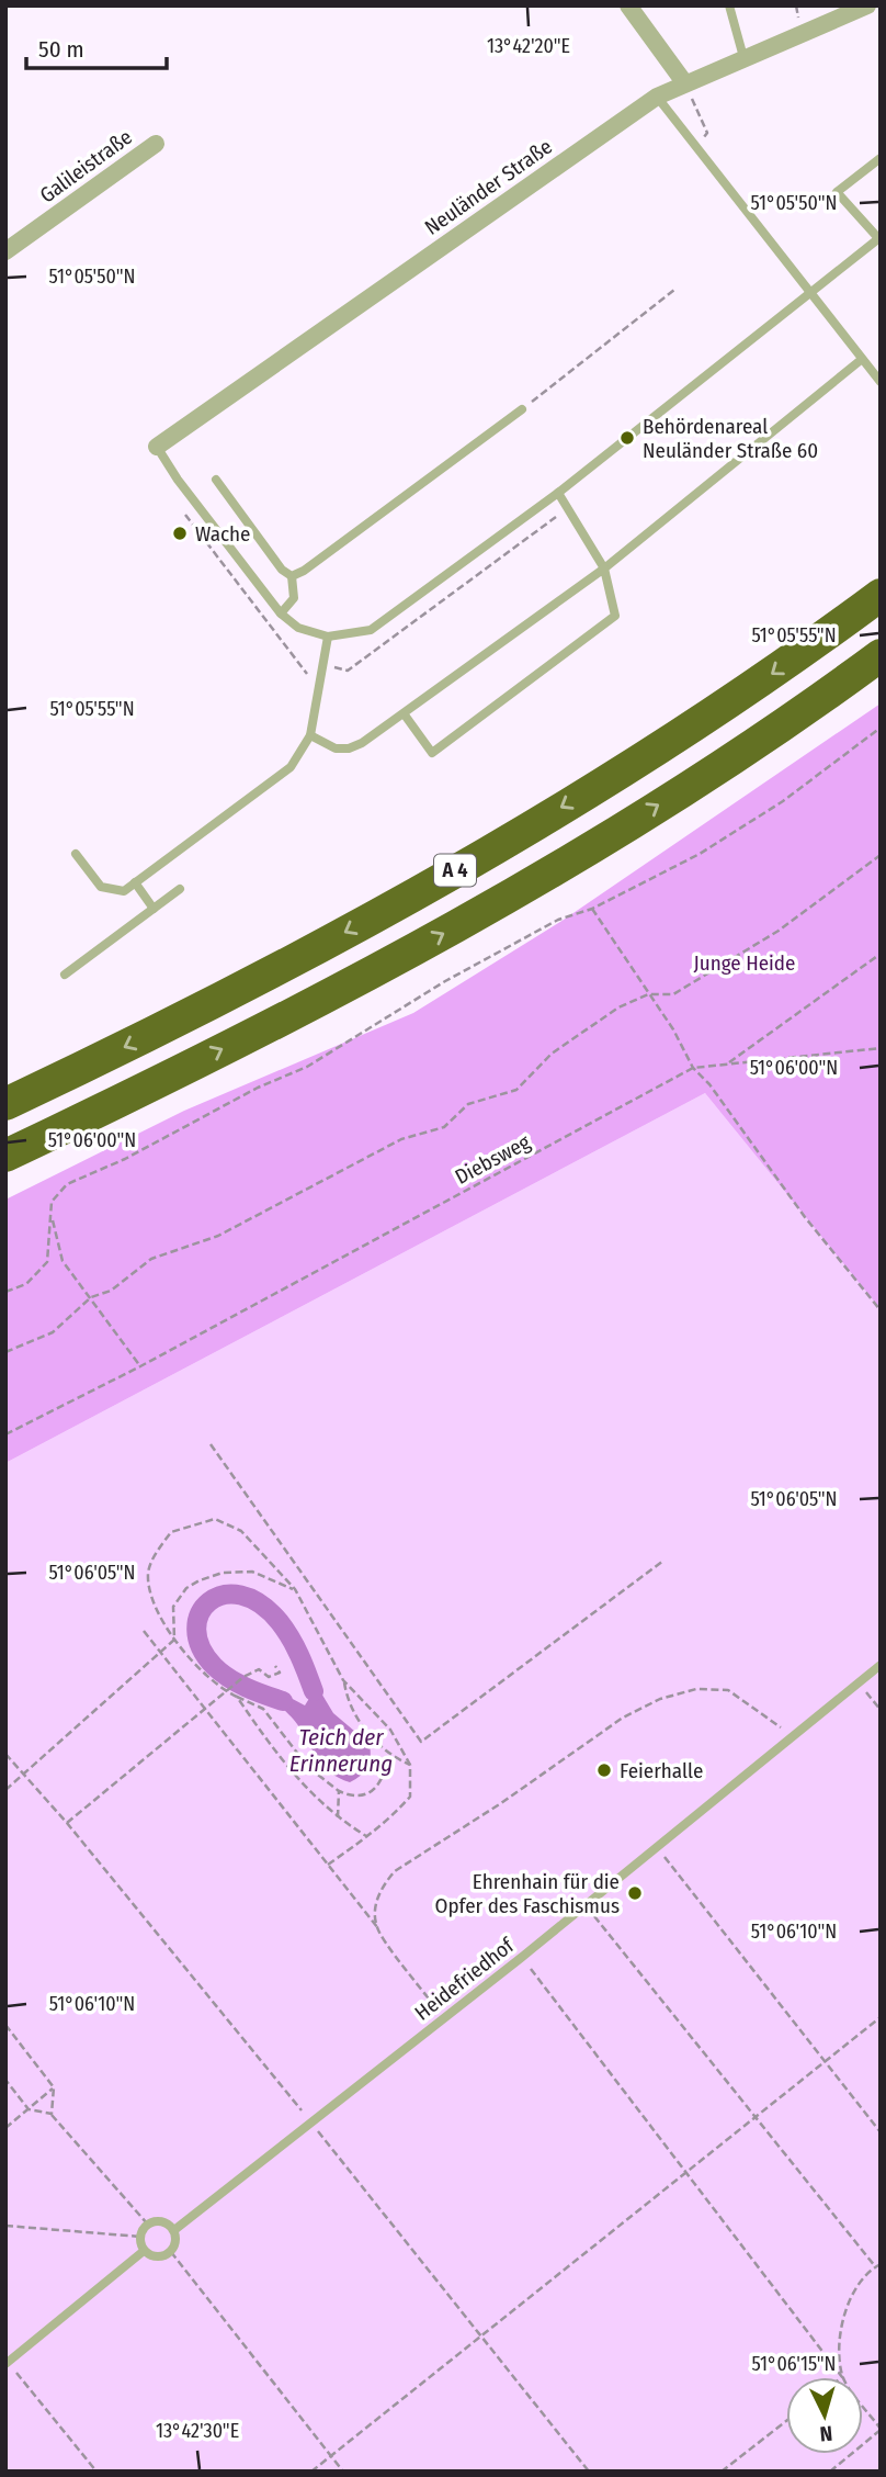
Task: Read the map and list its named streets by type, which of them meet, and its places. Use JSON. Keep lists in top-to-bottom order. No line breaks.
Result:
{"streets":{"highway":["A 4"],"street":["Galileistraße","Neuländer Straße"],"lane":["Heidefriedhof"],"path":["Diebsweg"]},"water":["Teich der Erinnerung"],"parks":["Junge Heide"],"places":["Behördenareal Neuländer Straße 60","Wache","Feierhalle","Ehrenhain für die Opfer des Faschismus"],"scale_bar":"50 m","north":"bottom","coordinates":["13°42'20\"E","51°05'50\"N","51°05'55\"N","51°06'00\"N","51°06'05\"N","51°06'10\"N","51°06'15\"N","13°42'30\"E"]}
